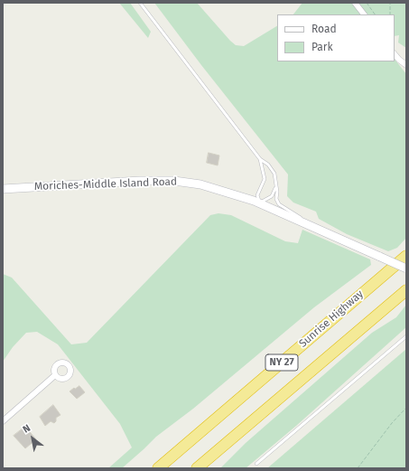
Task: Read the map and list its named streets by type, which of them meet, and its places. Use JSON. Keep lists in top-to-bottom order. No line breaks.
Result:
{"streets":{"highway":["Sunrise Highway","NY 27"],"main road":["Moriches-Middle Island Road"]},"legend":["Road","Park"],"north":"top left"}
